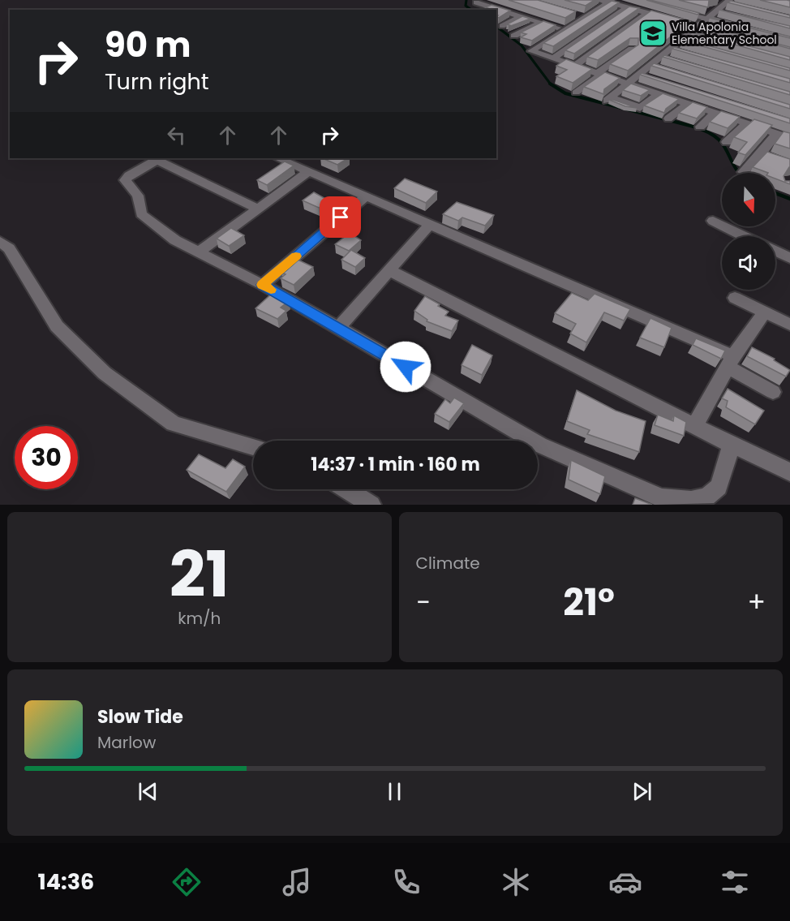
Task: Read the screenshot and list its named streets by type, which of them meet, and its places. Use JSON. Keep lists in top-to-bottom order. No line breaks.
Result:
{"places":{"school or university":["Villa Apolonia Elementary School"]},"north":"bottom","page":{"turn":["90 m","Turn right"],"limit":"30","trip":"14:37 · 1 min · 160 m","tile":[["21","km/h"],"Climate"],"heat":["−","21°","+"],"song":["Slow Tide","Marlow"],"tabs":"14:36"}}
